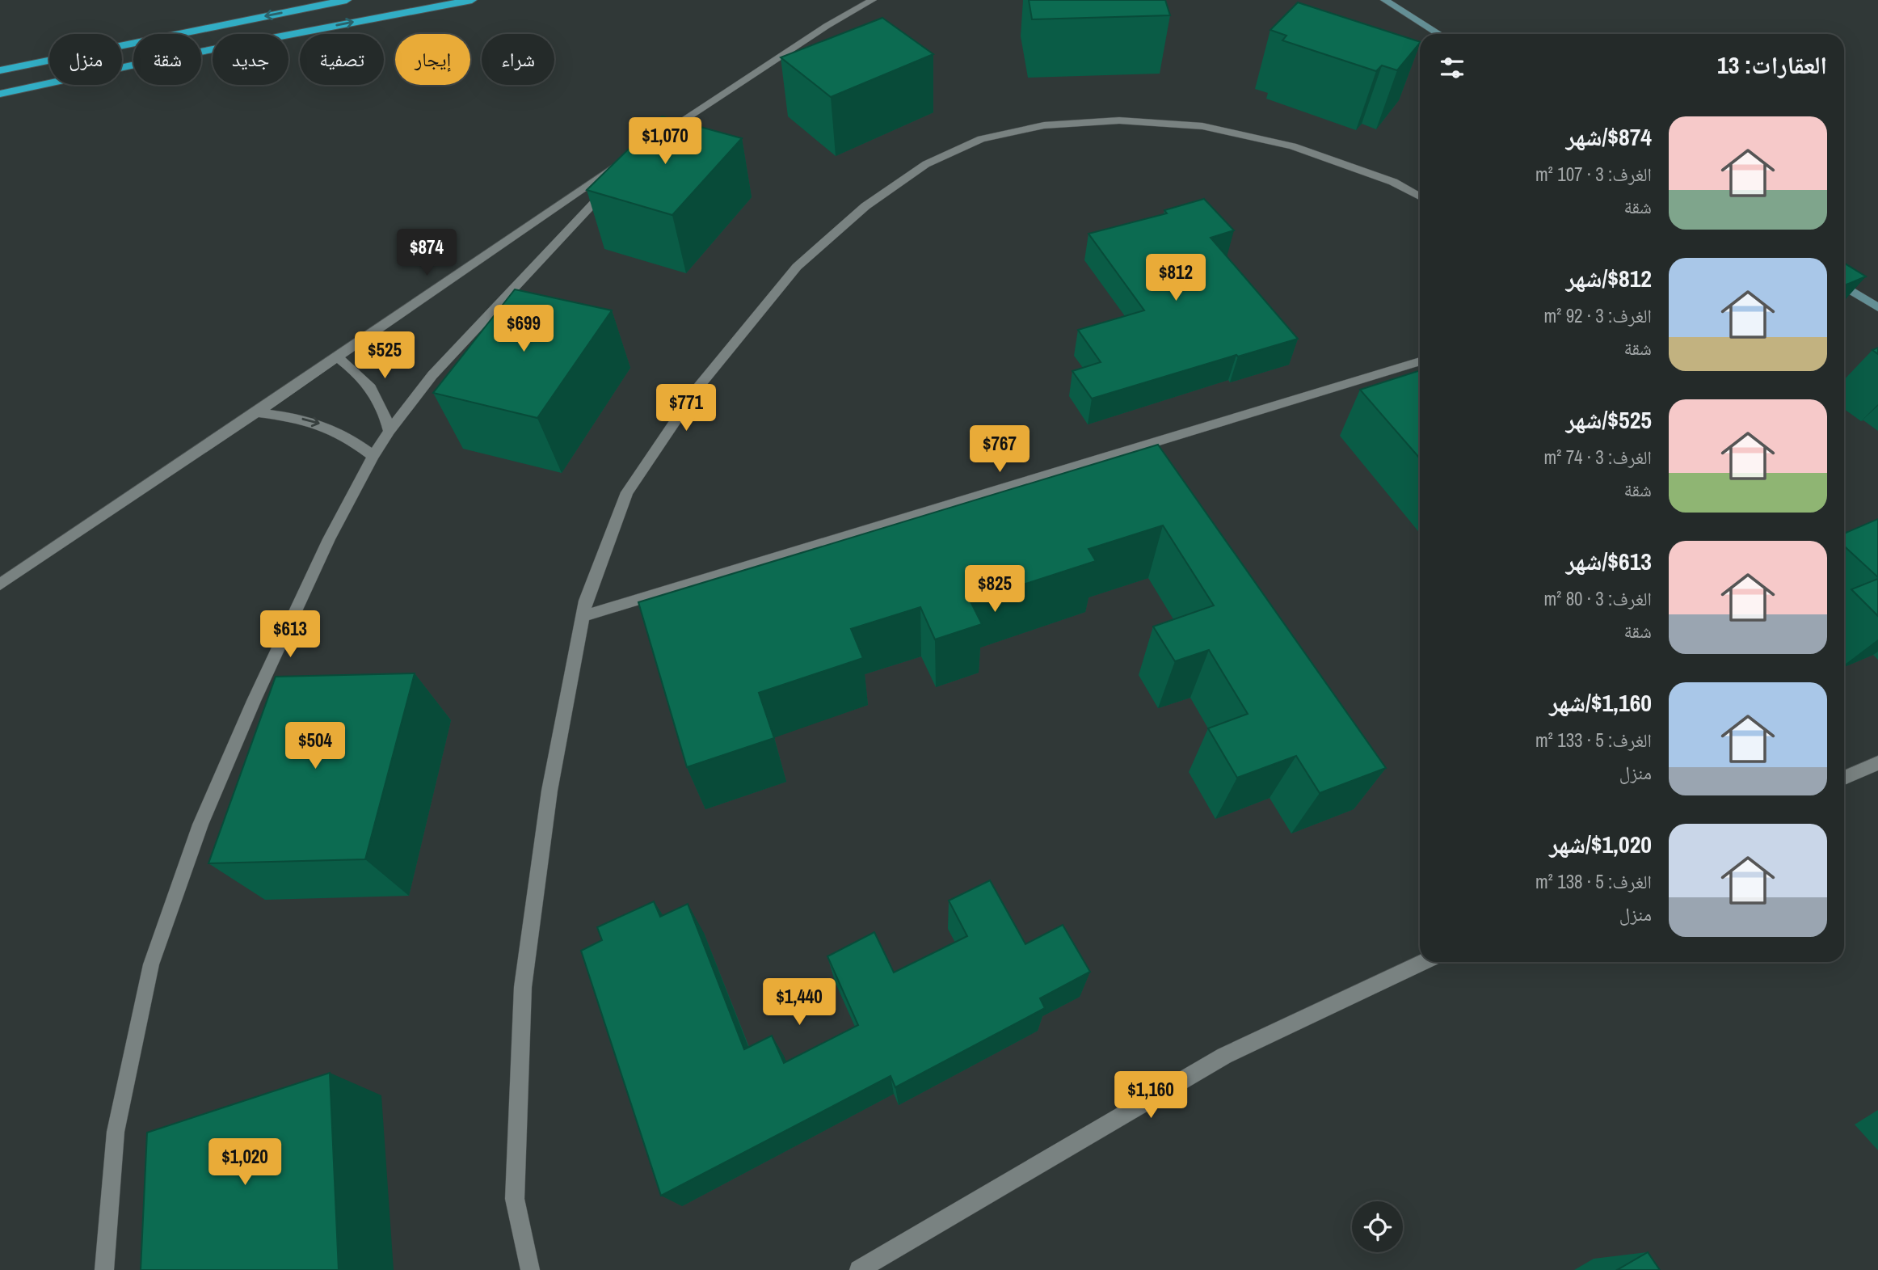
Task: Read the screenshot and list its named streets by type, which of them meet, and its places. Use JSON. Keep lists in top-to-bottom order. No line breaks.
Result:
{"page":{"chip":["شراء","إيجار","تصفية","جديد","شقة","منزل"],"heading":"العقارات: 13","list":[{"name":"$874/شهر","note":"الغرف: 3 · 107 m² · شقة"},{"name":"$812/شهر","note":"الغرف: 3 · 92 m² · شقة"},{"name":"$525/شهر","note":"الغرف: 3 · 74 m² · شقة"},{"name":"$613/شهر","note":"الغرف: 3 · 80 m² · شقة"},{"name":"$1,160/شهر","note":"الغرف: 5 · 133 m² · منزل"},{"name":"$1,020/شهر","note":"الغرف: 5 · 138 m² · منزل"}],"price":["$1,070","$874","$812","$699","$525","$771","$767","$825","$613","$504","$1,440","$1,160","$1,020"]}}
